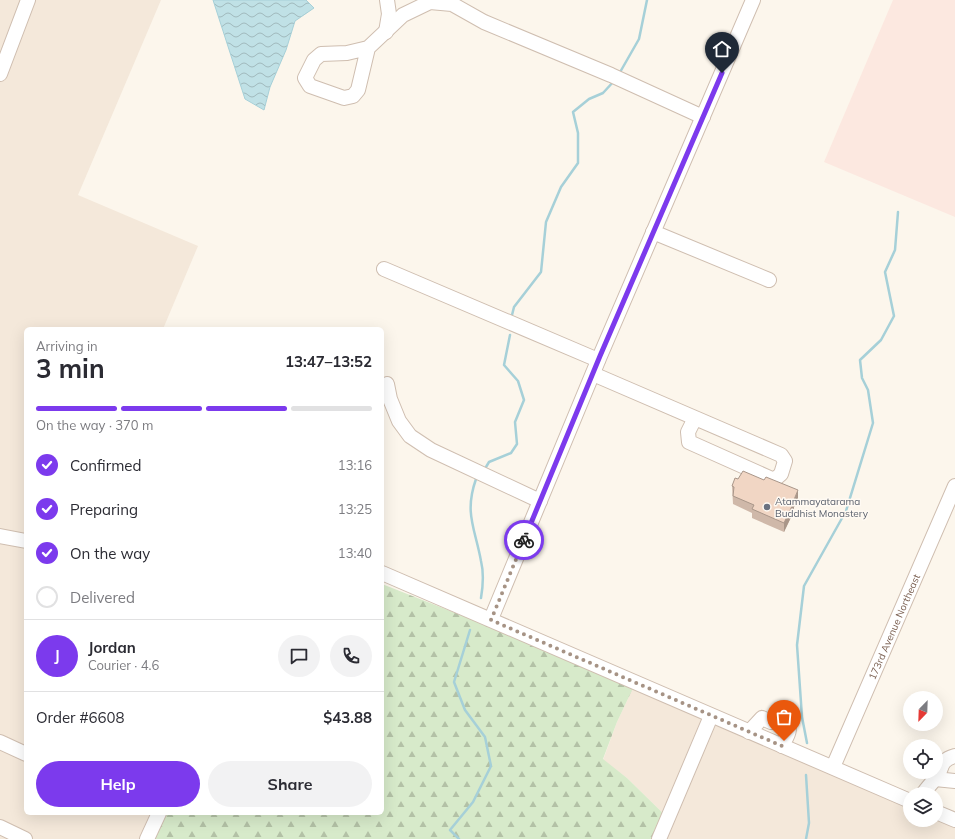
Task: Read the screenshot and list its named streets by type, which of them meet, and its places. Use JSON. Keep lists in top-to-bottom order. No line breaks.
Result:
{"streets":{"street":["173rd Avenue Northeast"]},"places":["Atammayatarama Buddhist Monastery"],"north":"bottom left","page":{"heading":["3 min","Arriving in","13:47–13:52"],"panel":["Jordan","Courier · 4.6","Order #6608","$43.88"],"bar":"On the way · 370 m","list":[["Confirmed","13:16"],["Preparing","13:25"],["On the way","13:40"],"Delivered"],"round":"J","buttons":["Help","Share"]}}
